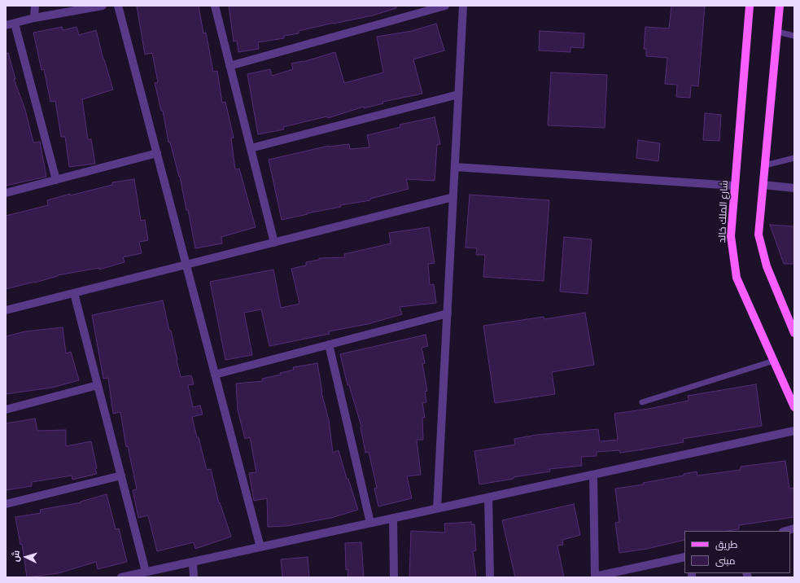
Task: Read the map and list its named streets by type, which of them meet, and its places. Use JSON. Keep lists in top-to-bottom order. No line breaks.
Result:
{"streets":{"main road":["شارع الملك خالد"]},"legend":["طريق","مبنى"],"north":"left"}
